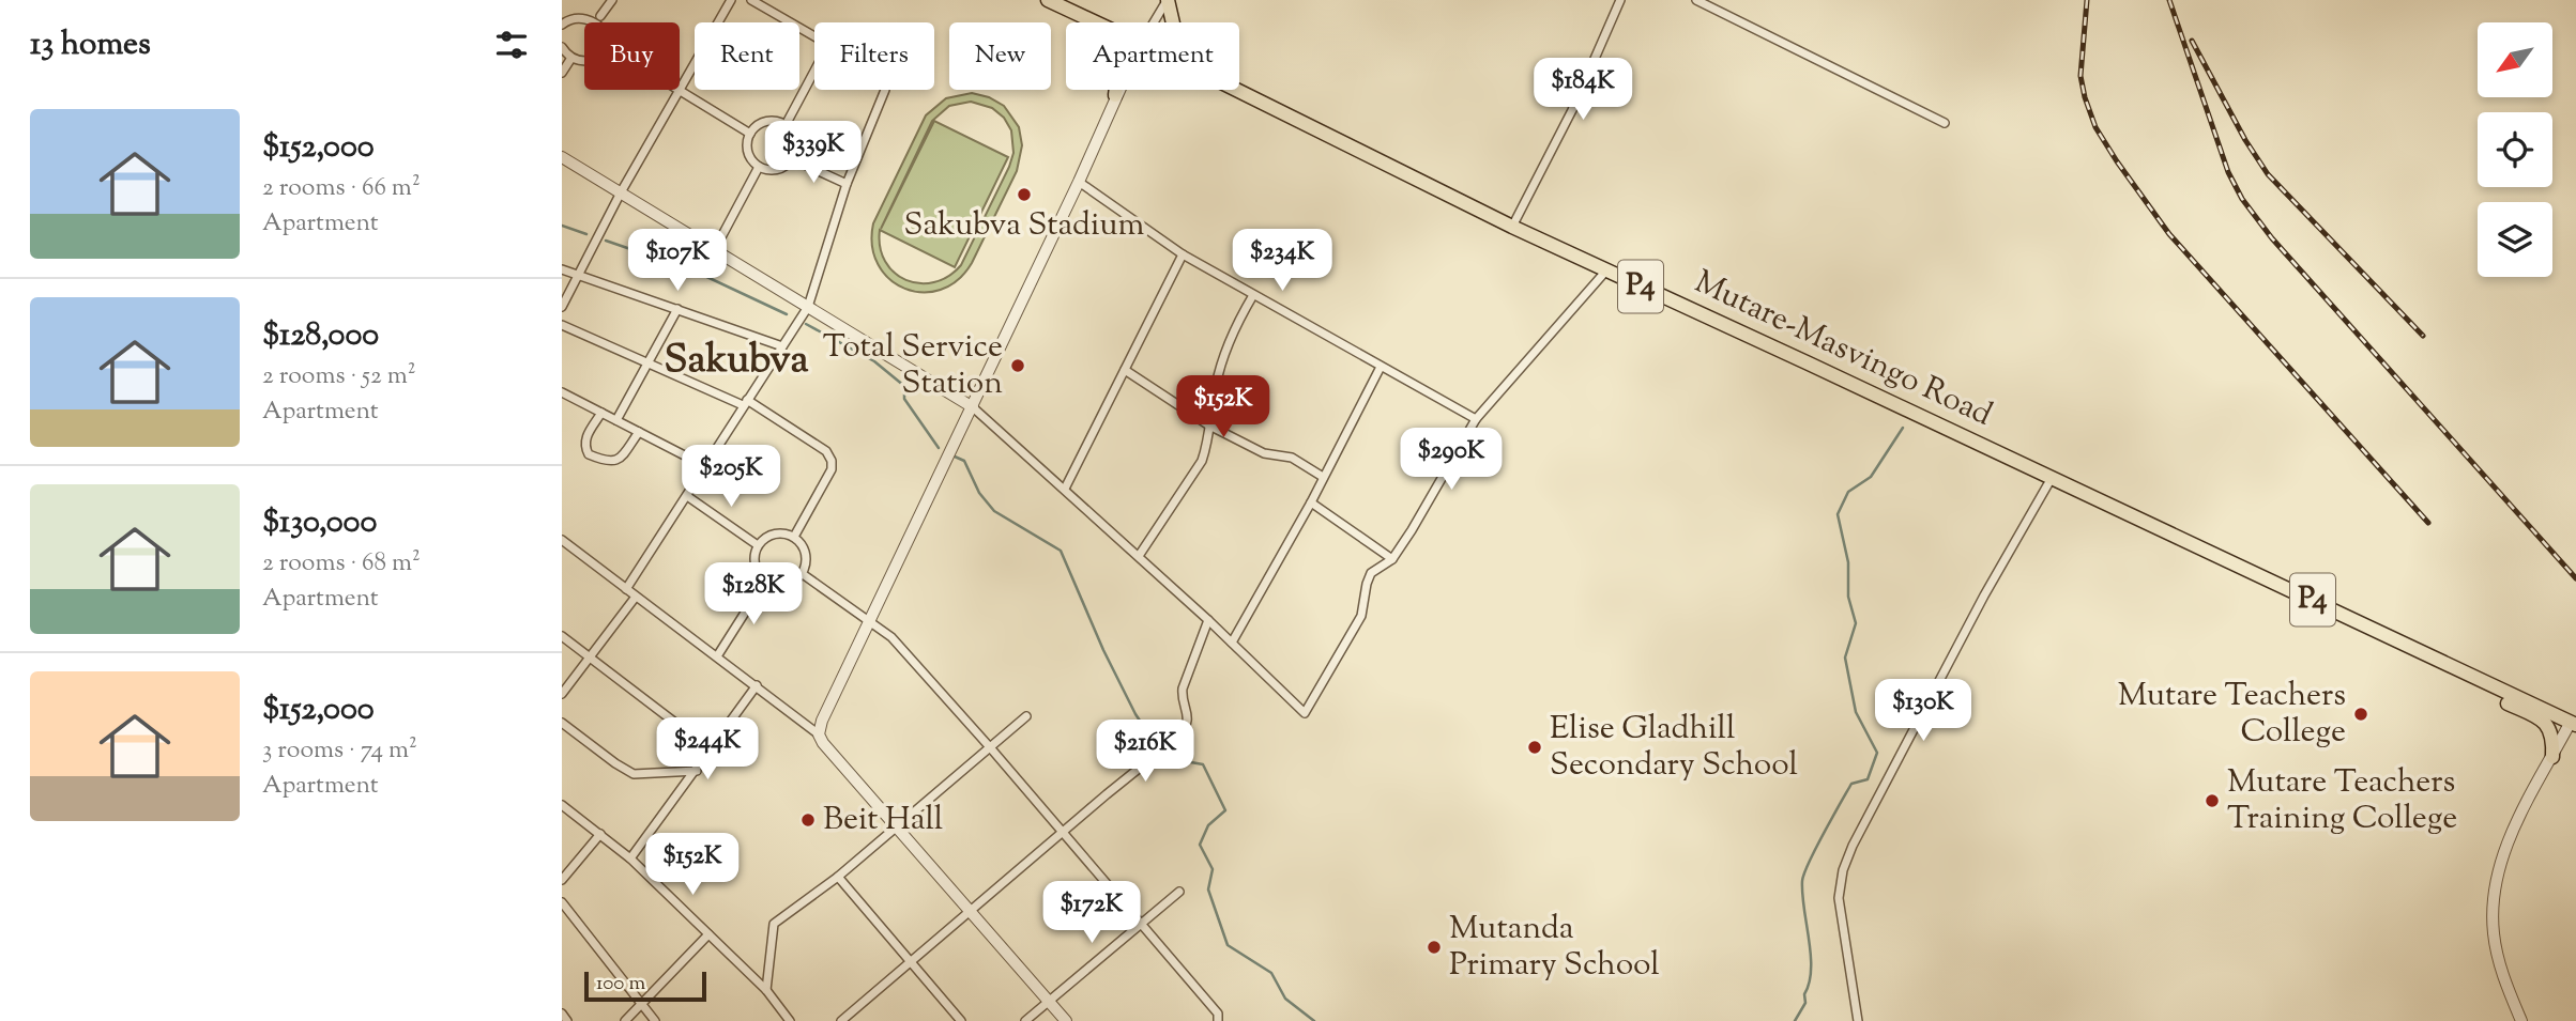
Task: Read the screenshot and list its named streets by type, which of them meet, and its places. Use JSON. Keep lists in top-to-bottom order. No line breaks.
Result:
{"streets":{"highway":["P4","Mutare-Masvingo Road"]},"districts":["Sakubva"],"places":["Sakubva Stadium","Total Service Station","Mutare Teachers College","Elise Gladhill Secondary School","Mutare Teachers Training College","Beit Hall","Mutanda Primary School"],"scale_bar":"100 m","north":"bottom left","page":{"heading":"13 homes","chip":["Buy","Rent","Filters","New","Apartment"],"price":["$184K","$339K","$107K","$234K","$152K","$290K","$205K","$128K","$130K","$244K","$216K","$152K","$172K"],"list":[{"name":"$152,000","note":"2 rooms · 66 m² · Apartment"},{"name":"$128,000","note":"2 rooms · 52 m² · Apartment"},{"name":"$130,000","note":"2 rooms · 68 m² · Apartment"},{"name":"$152,000","note":"3 rooms · 74 m² · Apartment"}],"scale":"100 m"}}
